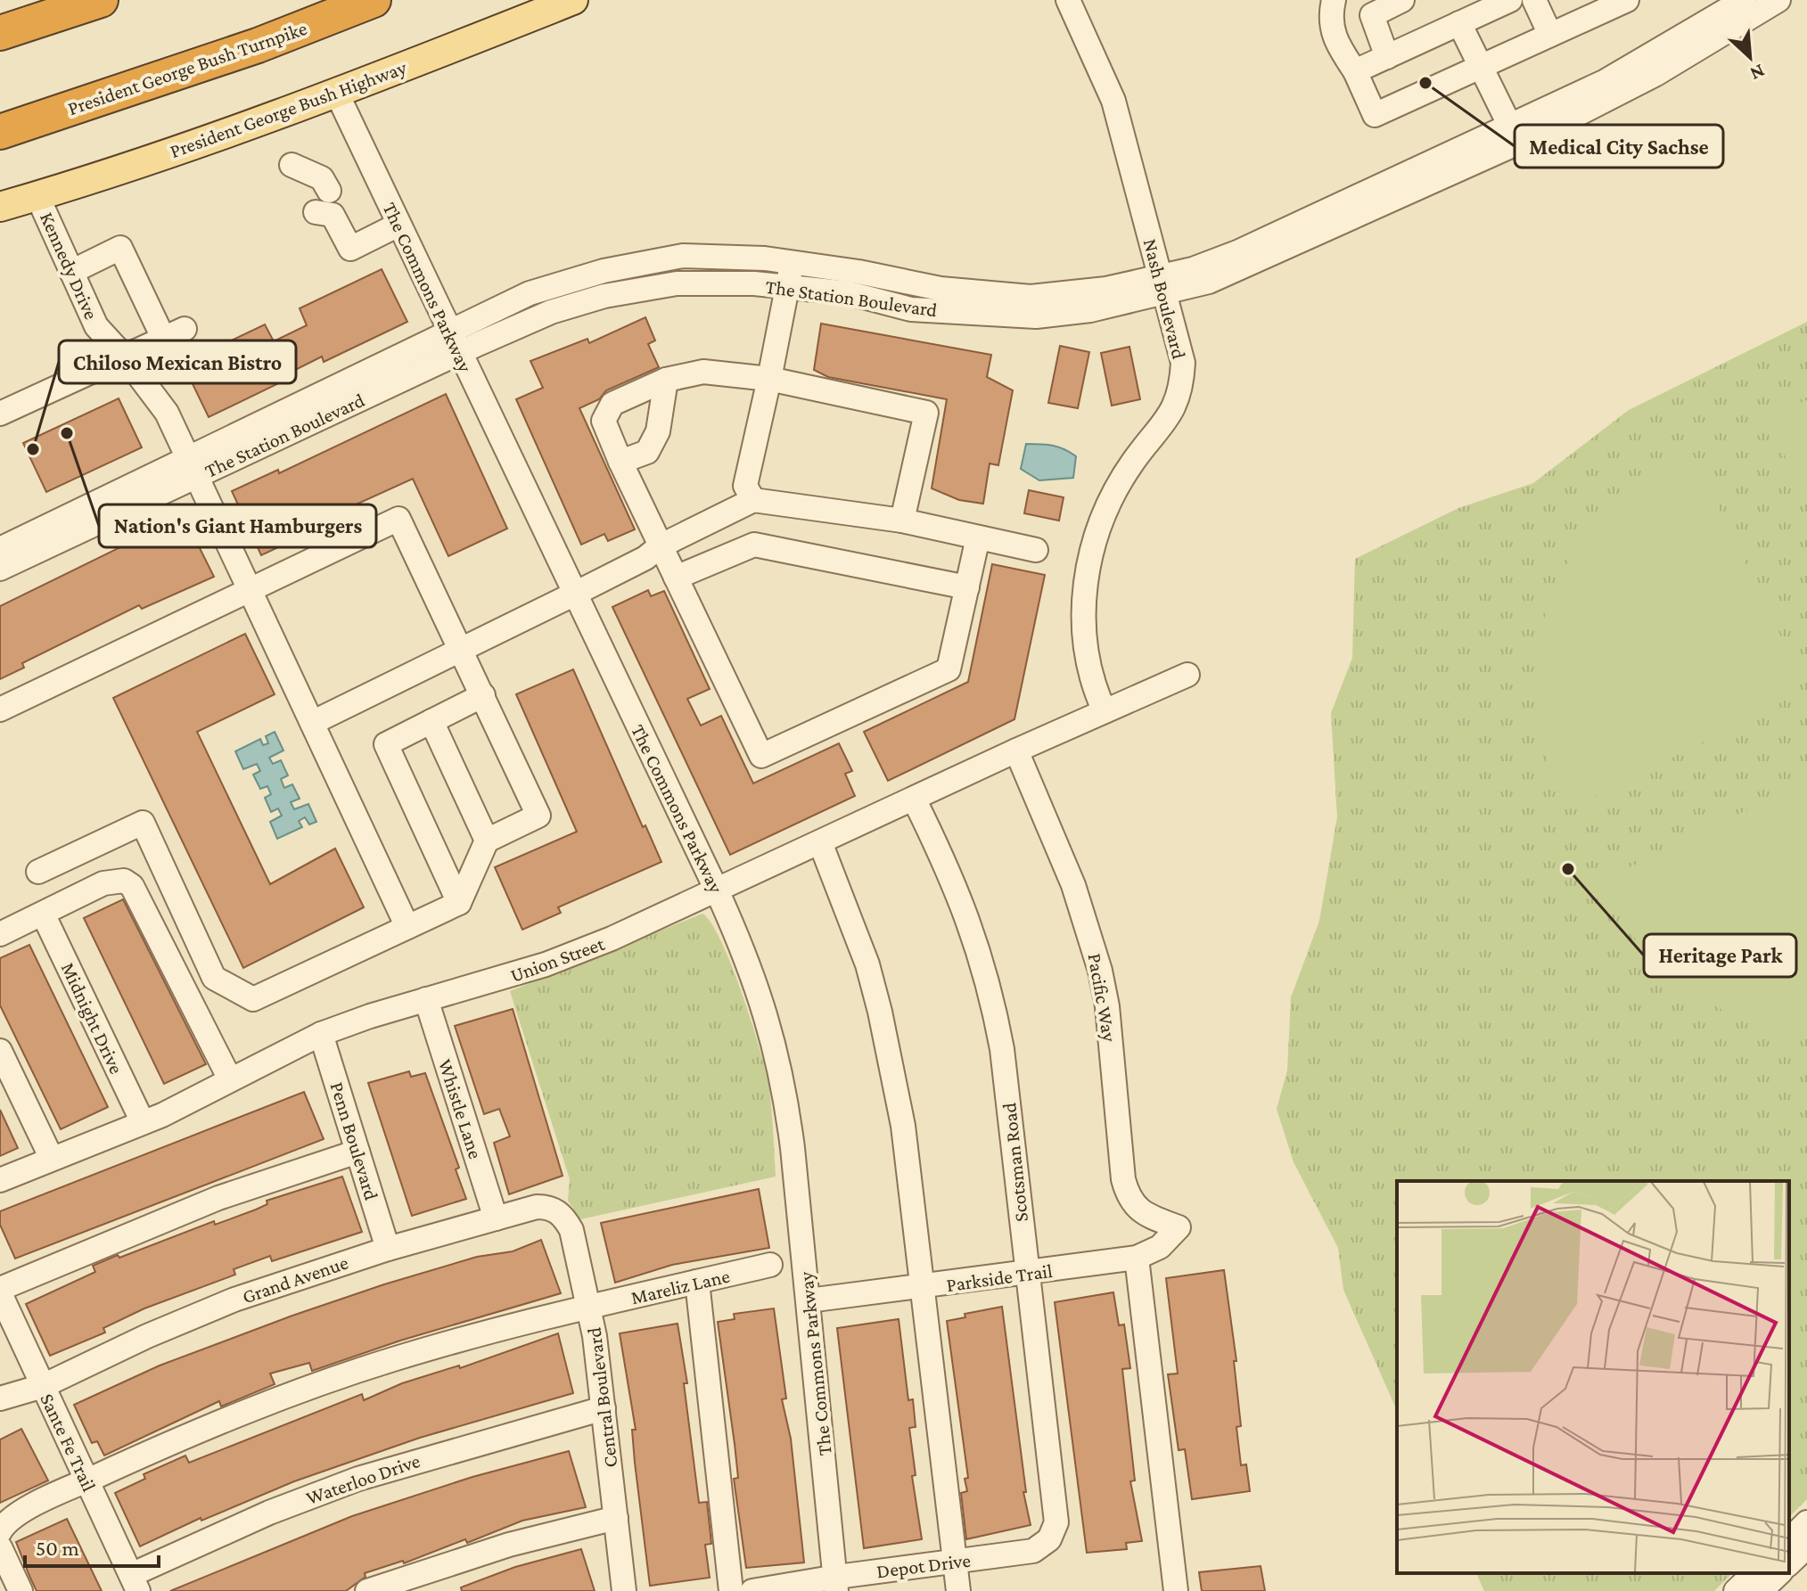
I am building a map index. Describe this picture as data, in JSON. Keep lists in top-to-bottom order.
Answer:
{
  "streets": {
    "highway": ["President George Bush Turnpike"],
    "main road": ["President George Bush Highway"],
    "street": [
      "Kennedy Drive",
      "The Commons Parkway",
      "The Station Boulevard",
      "Nash Boulevard",
      "Union Street",
      "Pacific Way",
      "Midnight Drive",
      "Whistle Lane",
      "Penn Boulevard",
      "Scotsman Road",
      "Parkside Trail",
      "Grand Avenue",
      "Mareliz Lane",
      "Central Boulevard",
      "Sante Fe Trail",
      "Waterloo Drive",
      "Depot Drive"
    ]
  },
  "crossings": [
    ["President George Bush Highway", "Kennedy Drive"],
    ["President George Bush Highway", "The Commons Parkway"],
    ["Kennedy Drive", "The Station Boulevard"],
    ["The Commons Parkway", "The Station Boulevard"],
    ["The Commons Parkway", "Union Street"],
    ["The Commons Parkway", "Parkside Trail"],
    ["The Commons Parkway", "Depot Drive"],
    ["The Station Boulevard", "Nash Boulevard"],
    ["Nash Boulevard", "Union Street"],
    ["Union Street", "Pacific Way"],
    ["Union Street", "Midnight Drive"],
    ["Union Street", "Whistle Lane"],
    ["Union Street", "Penn Boulevard"],
    ["Union Street", "Scotsman Road"],
    ["Pacific Way", "Parkside Trail"],
    ["Whistle Lane", "Grand Avenue"],
    ["Penn Boulevard", "Grand Avenue"],
    ["Scotsman Road", "Parkside Trail"],
    ["Scotsman Road", "Depot Drive"],
    ["Grand Avenue", "Central Boulevard"],
    ["Grand Avenue", "Sante Fe Trail"],
    ["Mareliz Lane", "Central Boulevard"],
    ["Mareliz Lane", "Sante Fe Trail"],
    ["Central Boulevard", "Waterloo Drive"],
    ["Sante Fe Trail", "Waterloo Drive"]
  ],
  "places": [
    "Medical City Sachse",
    "Nation's Giant Hamburgers",
    "Chiloso Mexican Bistro",
    "Heritage Park"
  ],
  "scale_bar": "50 m",
  "north": "bottom right"
}
